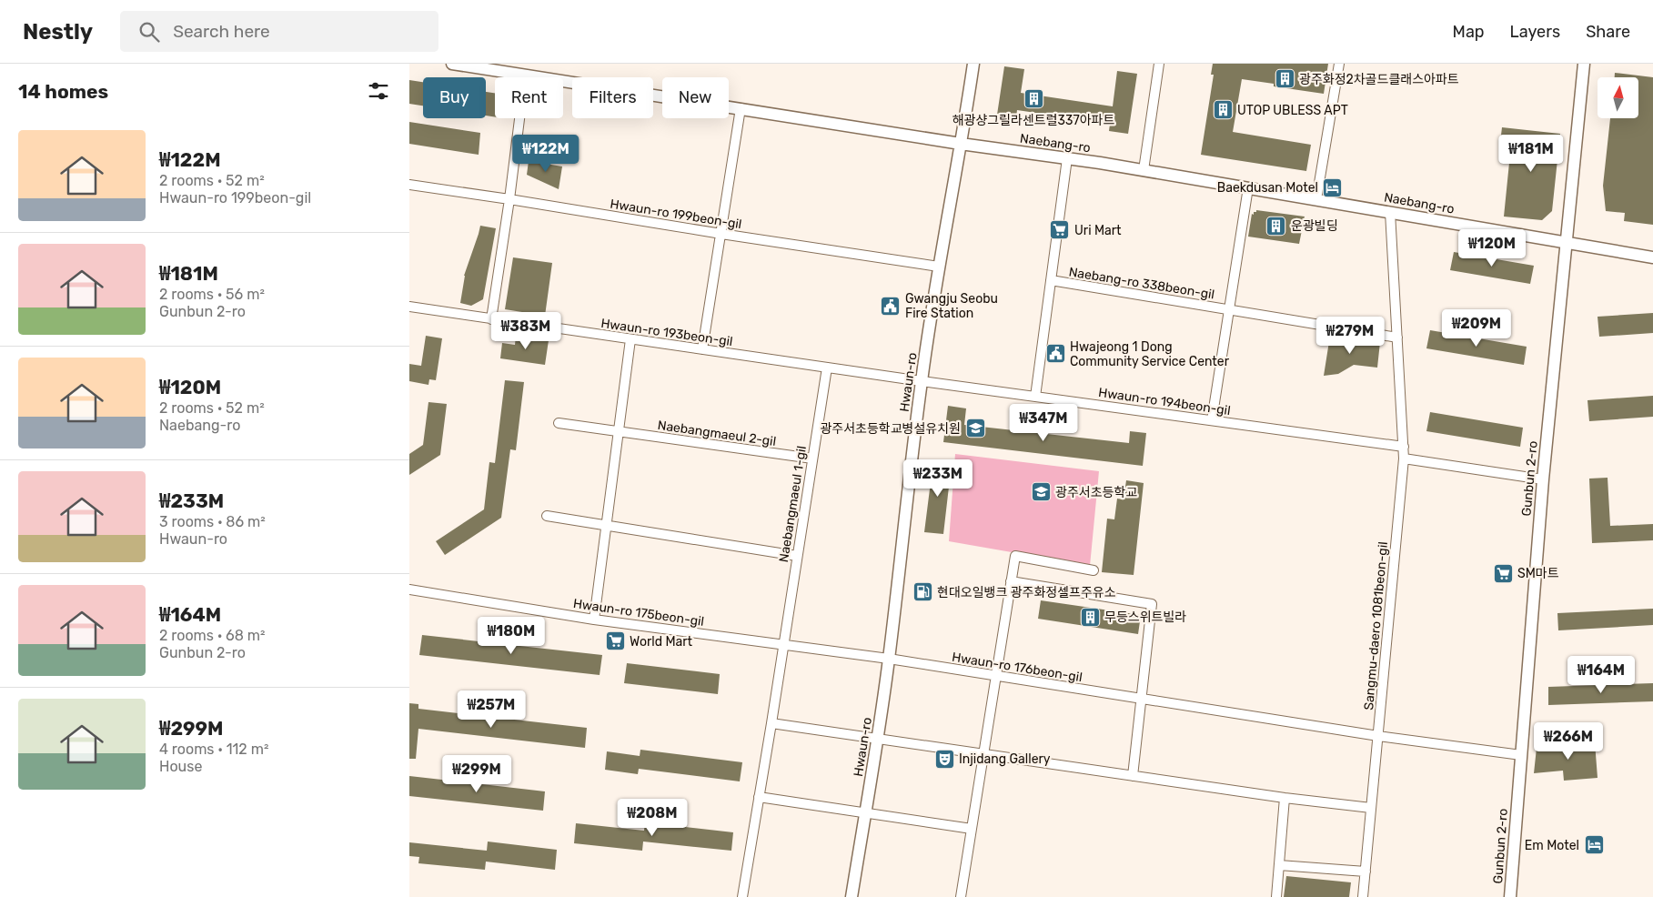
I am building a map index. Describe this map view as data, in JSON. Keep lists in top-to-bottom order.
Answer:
{
  "streets": {
    "street": [
      "Naebang-ro",
      "Hwaun-ro 199beon-gil",
      "Naebang-ro 338beon-gil",
      "Hwaun-ro 193beon-gil",
      "Hwaun-ro",
      "Hwaun-ro 194beon-gil",
      "Naebangmaeul 2-gil",
      "Gunbun 2-ro",
      "Naebangmaeul 1-gil",
      "Hwaun-ro 175beon-gil",
      "Sangmu-daero 1081beon-gil",
      "Hwaun-ro 176beon-gil"
    ]
  },
  "crossings": [
    ["Naebang-ro", "Naebang-ro 338beon-gil"],
    ["Naebang-ro", "Hwaun-ro"],
    ["Naebang-ro", "Gunbun 2-ro"],
    ["Naebang-ro", "Sangmu-daero 1081beon-gil"],
    ["Hwaun-ro 199beon-gil", "Hwaun-ro"],
    ["Naebang-ro 338beon-gil", "Hwaun-ro 194beon-gil"],
    ["Naebang-ro 338beon-gil", "Sangmu-daero 1081beon-gil"],
    ["Hwaun-ro 193beon-gil", "Hwaun-ro"],
    ["Hwaun-ro 193beon-gil", "Hwaun-ro 194beon-gil"],
    ["Hwaun-ro 193beon-gil", "Naebangmaeul 1-gil"],
    ["Hwaun-ro", "Hwaun-ro 194beon-gil"],
    ["Hwaun-ro", "Hwaun-ro 175beon-gil"],
    ["Hwaun-ro", "Hwaun-ro 176beon-gil"],
    ["Hwaun-ro 194beon-gil", "Sangmu-daero 1081beon-gil"],
    ["Naebangmaeul 2-gil", "Naebangmaeul 1-gil"],
    ["Gunbun 2-ro", "Hwaun-ro 176beon-gil"],
    ["Naebangmaeul 1-gil", "Hwaun-ro 175beon-gil"],
    ["Hwaun-ro 175beon-gil", "Hwaun-ro 176beon-gil"],
    ["Sangmu-daero 1081beon-gil", "Hwaun-ro 176beon-gil"]
  ],
  "places": {
    "building": [
      "광주화정2차골드클래스아파트",
      "해광샹그릴라센트럴337아파트",
      "UTOP UBLESS APT",
      "운광빌딩",
      "무등스위트빌라"
    ],
    "hotel": ["Baekdusan Motel", "Em Motel"],
    "supermarket": ["Uri Mart", "SM마트", "World Mart"],
    "public building": ["Gwangju Seobu Fire Station", "Hwajeong 1 Dong Community Service Center"],
    "school or university": ["광주서초등학교병설유치원", "광주서초등학교"],
    "fuel station": ["현대오일뱅크 광주화정셀프주유소"],
    "theatre": ["Injidang Gallery"]
  },
  "north": "top",
  "page": {
    "header": "Nestly",
    "search": "Search here",
    "nav": ["Map", "Layers", "Share"],
    "heading": "14 homes",
    "chip": [
      "Buy",
      "Rent",
      "Filters",
      "New"
    ],
    "list": [
      {
        "name": "₩122M",
        "note": "2 rooms · 52 m² · Hwaun-ro 199beon-gil"
      },
      {
        "name": "₩181M",
        "note": "2 rooms · 56 m² · Gunbun 2-ro"
      },
      {
        "name": "₩120M",
        "note": "2 rooms · 52 m² · Naebang-ro"
      },
      {
        "name": "₩233M",
        "note": "3 rooms · 86 m² · Hwaun-ro"
      },
      {
        "name": "₩164M",
        "note": "2 rooms · 68 m² · Gunbun 2-ro"
      },
      {
        "name": "₩299M",
        "note": "4 rooms · 112 m² · House"
      }
    ],
    "price": [
      "₩122M",
      "₩181M",
      "₩120M",
      "₩209M",
      "₩383M",
      "₩279M",
      "₩347M",
      "₩233M",
      "₩180M",
      "₩164M",
      "₩257M",
      "₩266M",
      "₩299M",
      "₩208M"
    ]
  }
}
